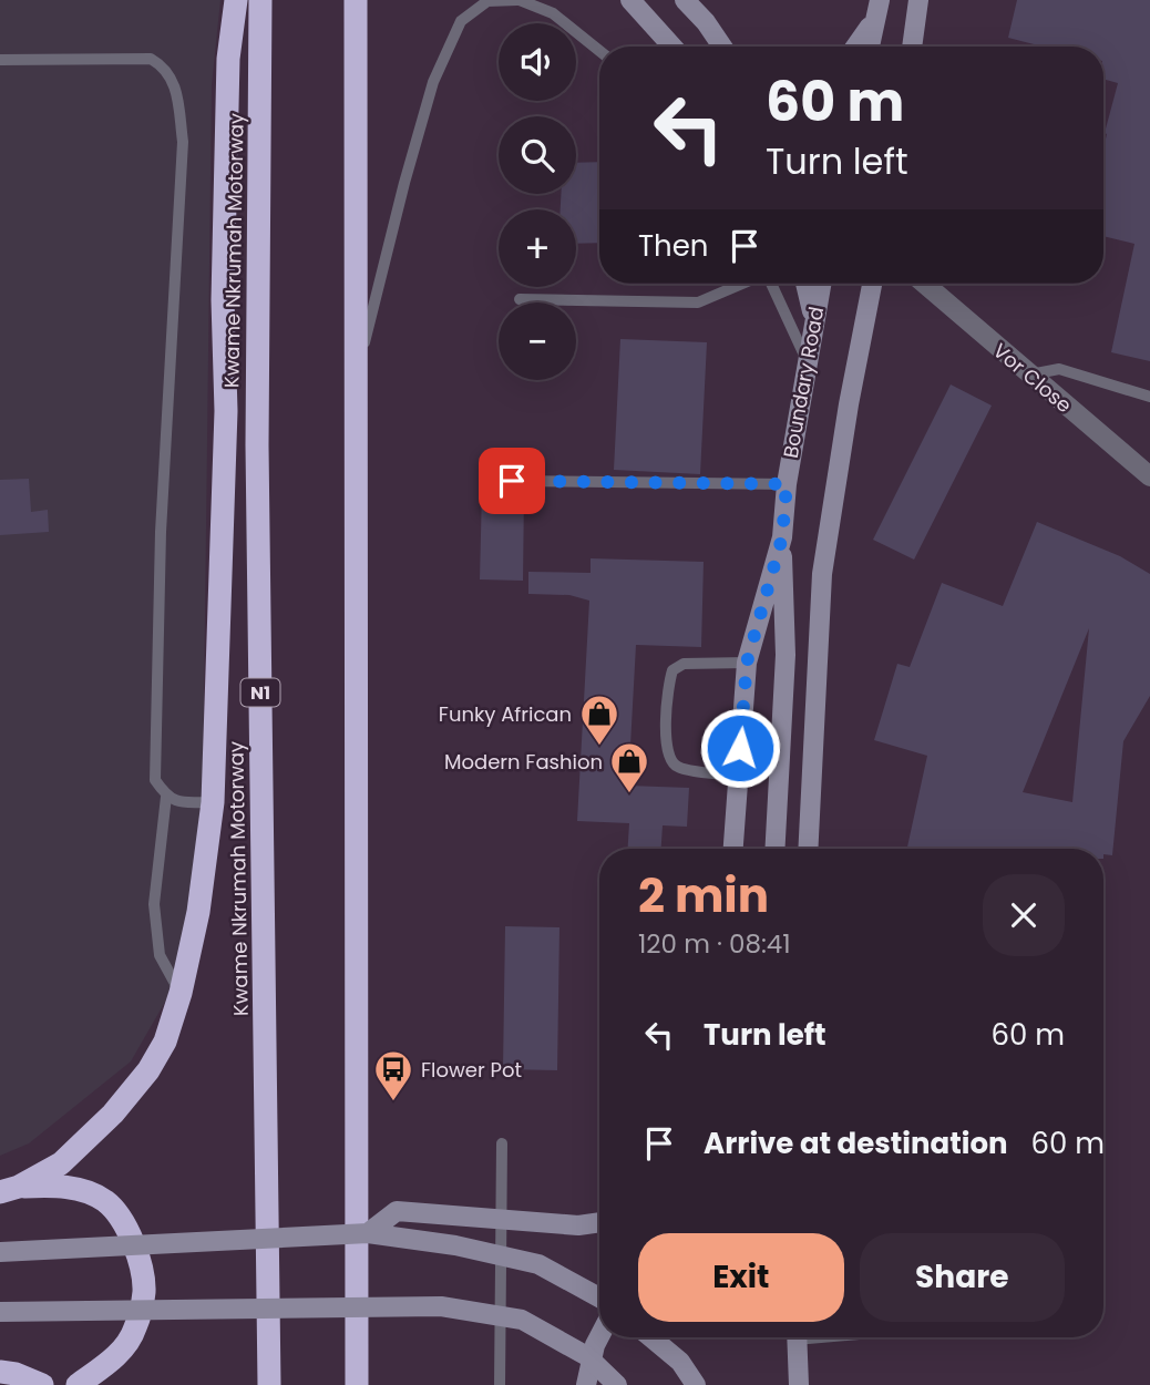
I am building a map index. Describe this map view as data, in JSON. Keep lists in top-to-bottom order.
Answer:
{
  "streets": {
    "highway": ["Kwame Nkrumah Motorway", "N1"],
    "main road": ["Boundary Road"],
    "street": ["Vor Close"]
  },
  "places": {
    "shop": ["Funky African", "Modern Fashion"],
    "bus stop": ["Flower Pot"]
  },
  "page": {
    "map_buttons": ["+", "−"],
    "turn": ["60 m", "Turn left"],
    "then": "Then",
    "heading": ["2 min", "120 m · 08:41"],
    "list": [
      {
        "name": "Turn left",
        "value": "60 m"
      },
      {
        "name": "Arrive at destination",
        "value": "60 m"
      }
    ],
    "buttons": ["Exit", "Share"]
  }
}
